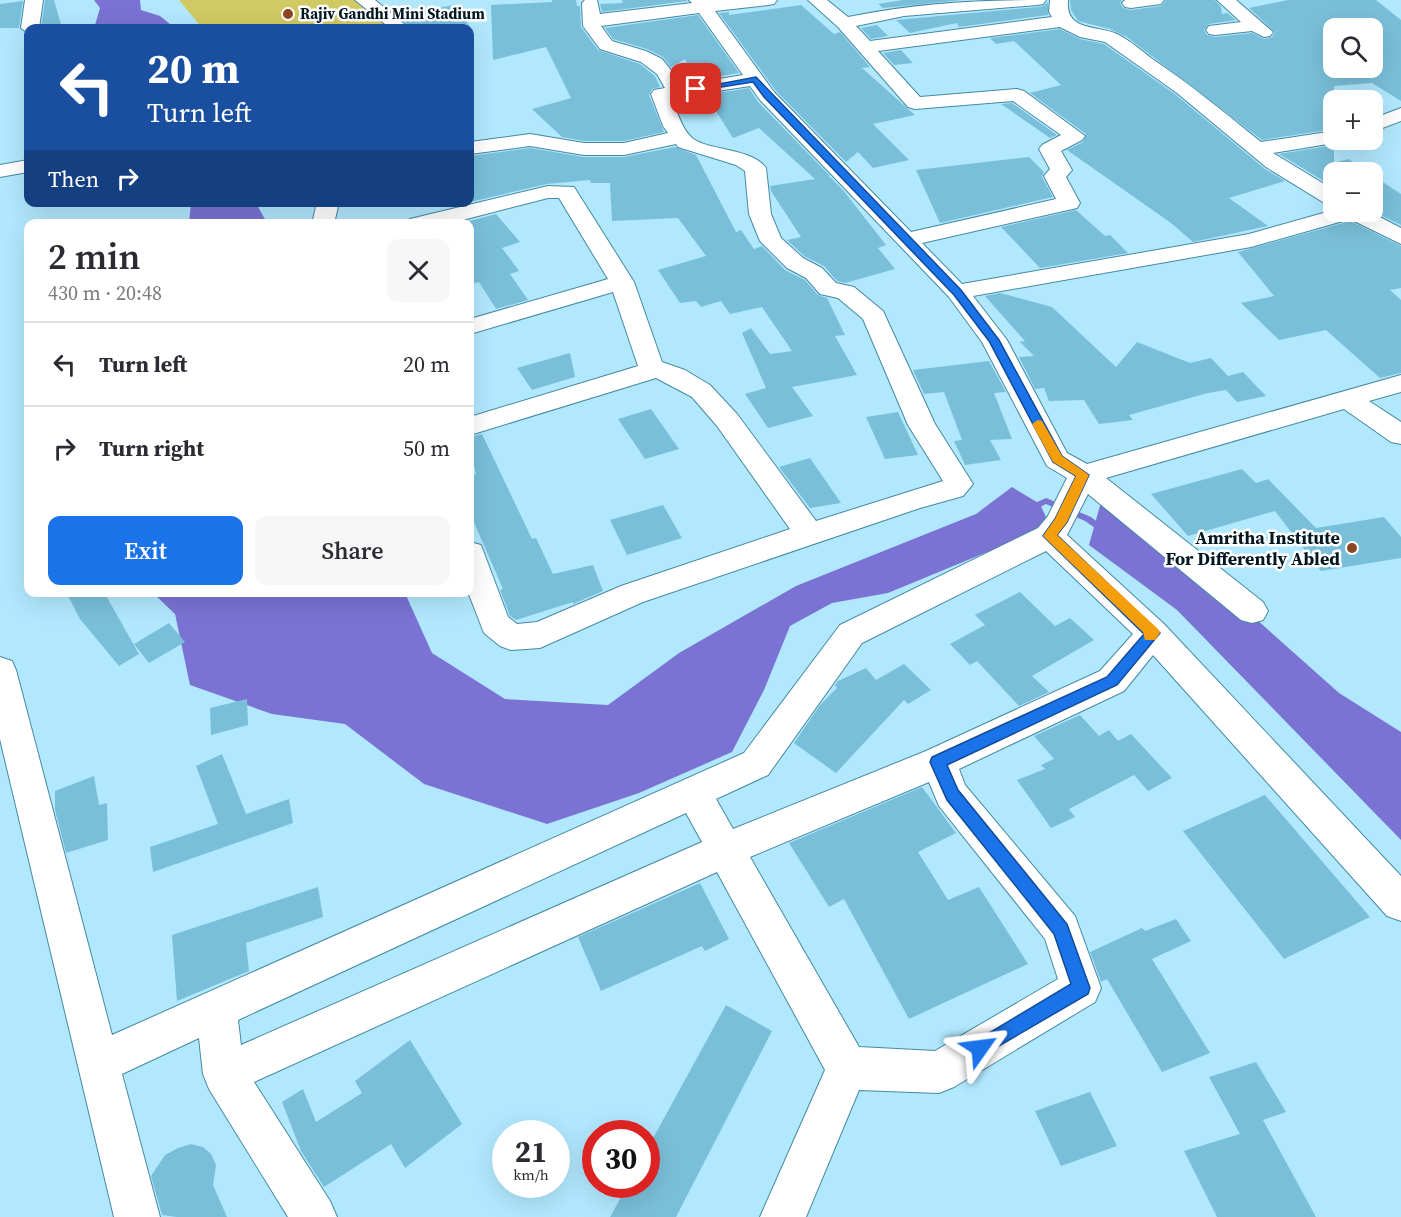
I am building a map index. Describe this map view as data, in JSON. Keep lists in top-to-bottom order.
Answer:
{
  "places": ["Rajiv Gandhi Mini Stadium", "Amritha Institute For Differently Abled"],
  "page": {
    "map_buttons": ["+", "−"],
    "turn": ["20 m", "Turn left"],
    "then": "Then",
    "heading": ["2 min", "430 m · 20:48"],
    "list": [
      {
        "name": "Turn left",
        "value": "20 m"
      },
      {
        "name": "Turn right",
        "value": "50 m"
      }
    ],
    "buttons": ["Exit", "Share"],
    "speed": "21 km/h",
    "limit": "30"
  }
}
